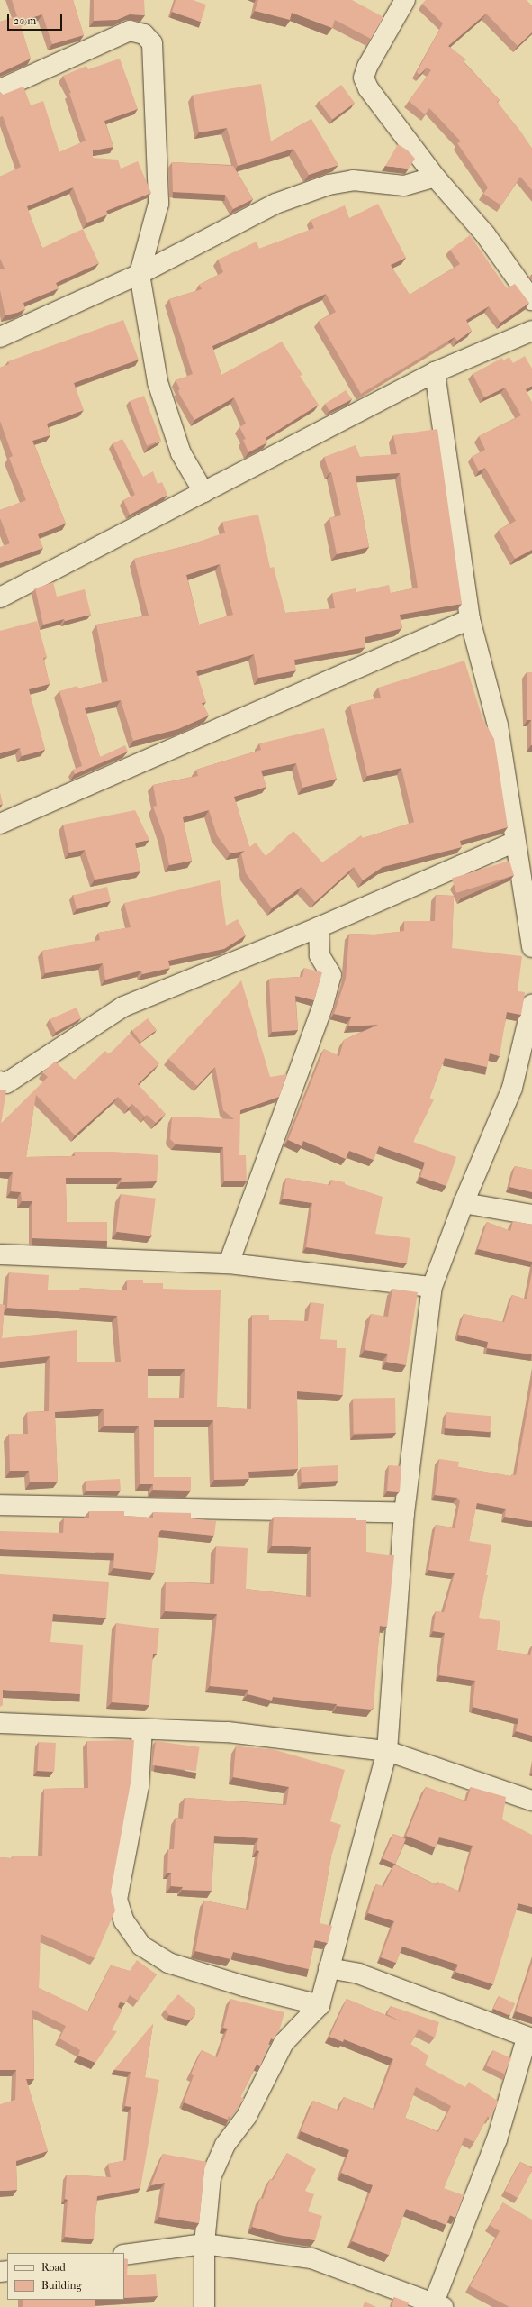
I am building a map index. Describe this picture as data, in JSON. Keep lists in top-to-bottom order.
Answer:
{
  "legend": ["Road", "Building"],
  "scale_bar": "20 m"
}
